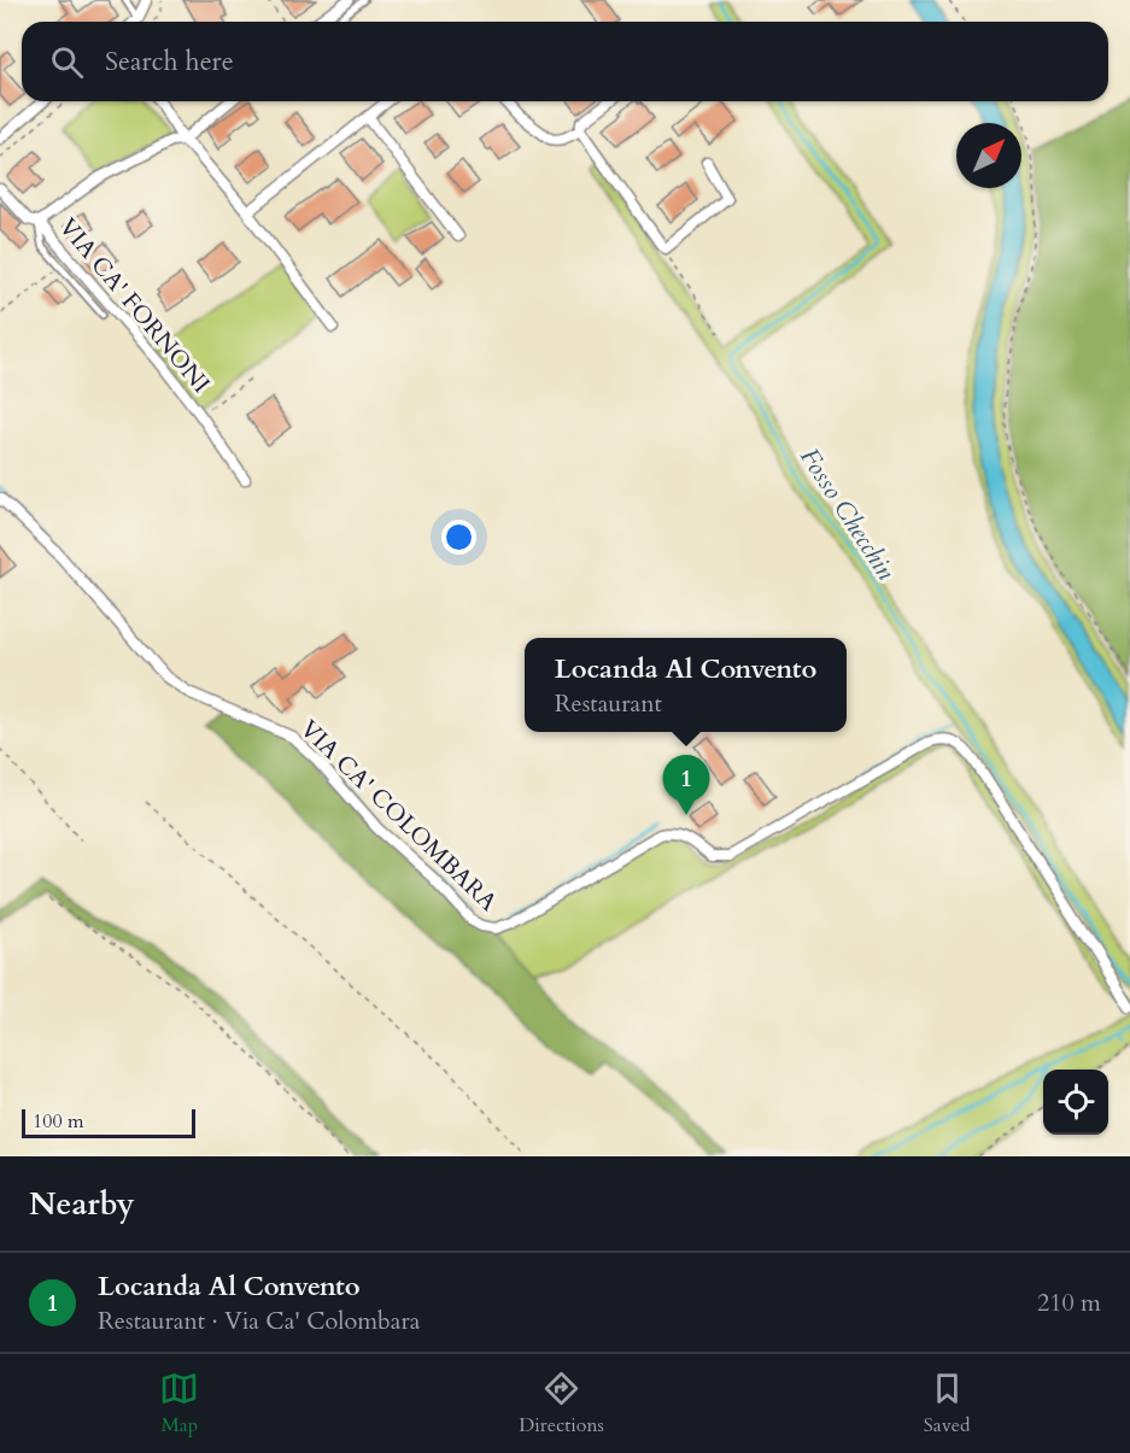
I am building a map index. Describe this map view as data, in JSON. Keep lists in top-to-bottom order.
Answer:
{
  "streets": {
    "street": ["VIA CA' FORNONI", "VIA CA' COLOMBARA"]
  },
  "water": ["Fosso Checchin"],
  "scale_bar": "100 m",
  "north": "top right",
  "page": {
    "search": "Search here",
    "popup": ["Locanda Al Convento", "Restaurant"],
    "pins": "1",
    "scale": "100 m",
    "heading": "Nearby",
    "list": [
      {
        "mark": "1",
        "name": "Locanda Al Convento",
        "note": "Restaurant · Via Ca' Colombara",
        "value": "210 m"
      }
    ],
    "nav": ["Map", "Directions", "Saved"]
  }
}
